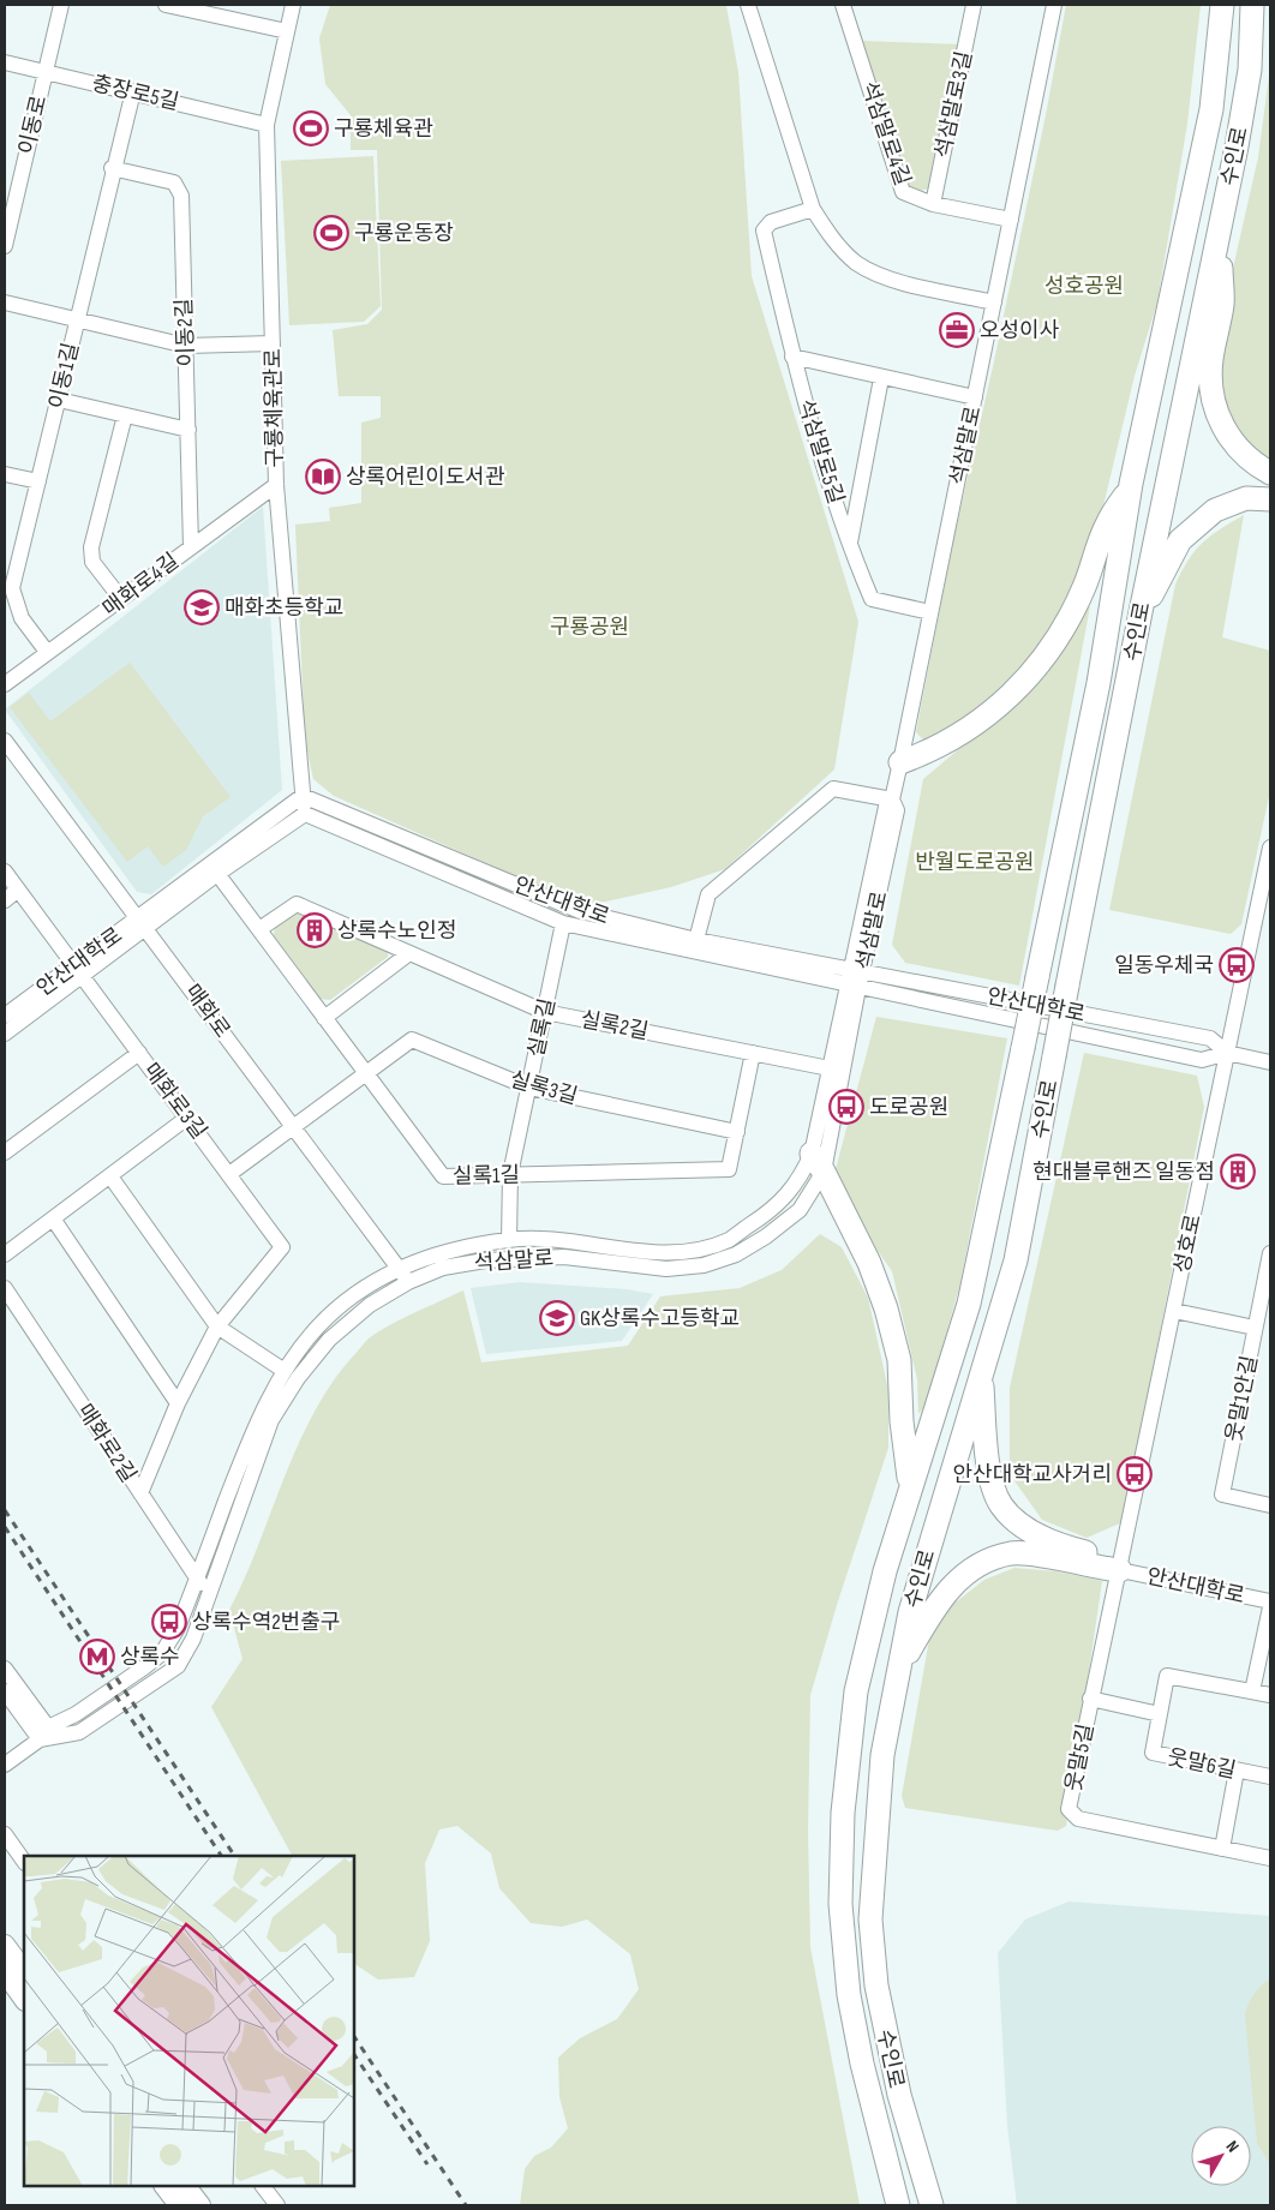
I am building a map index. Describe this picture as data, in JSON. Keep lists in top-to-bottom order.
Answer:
{
  "streets": {
    "highway": ["수인로"],
    "street": [
      "충장로5길",
      "석삼말로3길",
      "이동로",
      "석삼말로4길",
      "이동2길",
      "이동1길",
      "구룡체육관로",
      "석삼말로",
      "석삼말로5길",
      "매화로4길",
      "안산대학로",
      "매화로",
      "실록2길",
      "실록길",
      "실록3길",
      "매화로3길",
      "실록1길",
      "성호로",
      "웃말1안길",
      "매화로2길",
      "웃말5길",
      "웃말6길"
    ]
  },
  "crossings": [
    ["충장로5길", "이동로"],
    ["충장로5길", "이동1길"],
    ["충장로5길", "구룡체육관로"],
    ["석삼말로3길", "석삼말로4길"],
    ["석삼말로4길", "석삼말로"],
    ["이동2길", "이동1길"],
    ["이동2길", "매화로4길"],
    ["이동1길", "매화로4길"],
    ["구룡체육관로", "매화로4길"],
    ["구룡체육관로", "안산대학로"],
    ["석삼말로", "석삼말로5길"],
    ["석삼말로", "안산대학로"],
    ["석삼말로", "매화로"],
    ["석삼말로", "실록2길"],
    ["석삼말로", "실록길"],
    ["석삼말로", "매화로2길"],
    ["안산대학로", "매화로"],
    ["안산대학로", "실록길"],
    ["안산대학로", "매화로3길"],
    ["안산대학로", "실록1길"],
    ["안산대학로", "성호로"],
    ["안산대학로", "웃말5길"],
    ["실록2길", "실록길"],
    ["실록2길", "실록1길"],
    ["실록길", "실록3길"],
    ["실록길", "실록1길"],
    ["실록3길", "실록1길"],
    ["매화로3길", "매화로2길"],
    ["성호로", "웃말5길"]
  ],
  "parks": ["성호공원", "구룡공원", "반월도로공원"],
  "places": {
    "sports": ["구룡체육관", "구룡운동장"],
    "office": ["오성이사"],
    "library": ["상록어린이도서관"],
    "school or university": ["매화초등학교", "GK상록수고등학교"],
    "building": ["상록수노인정", "현대블루핸즈 일동점"],
    "bus stop": [
      "일동우체국",
      "도로공원",
      "안산대학교사거리",
      "상록수역2번출구"
    ],
    "metro station": ["상록수"]
  },
  "north": "top right"
}
